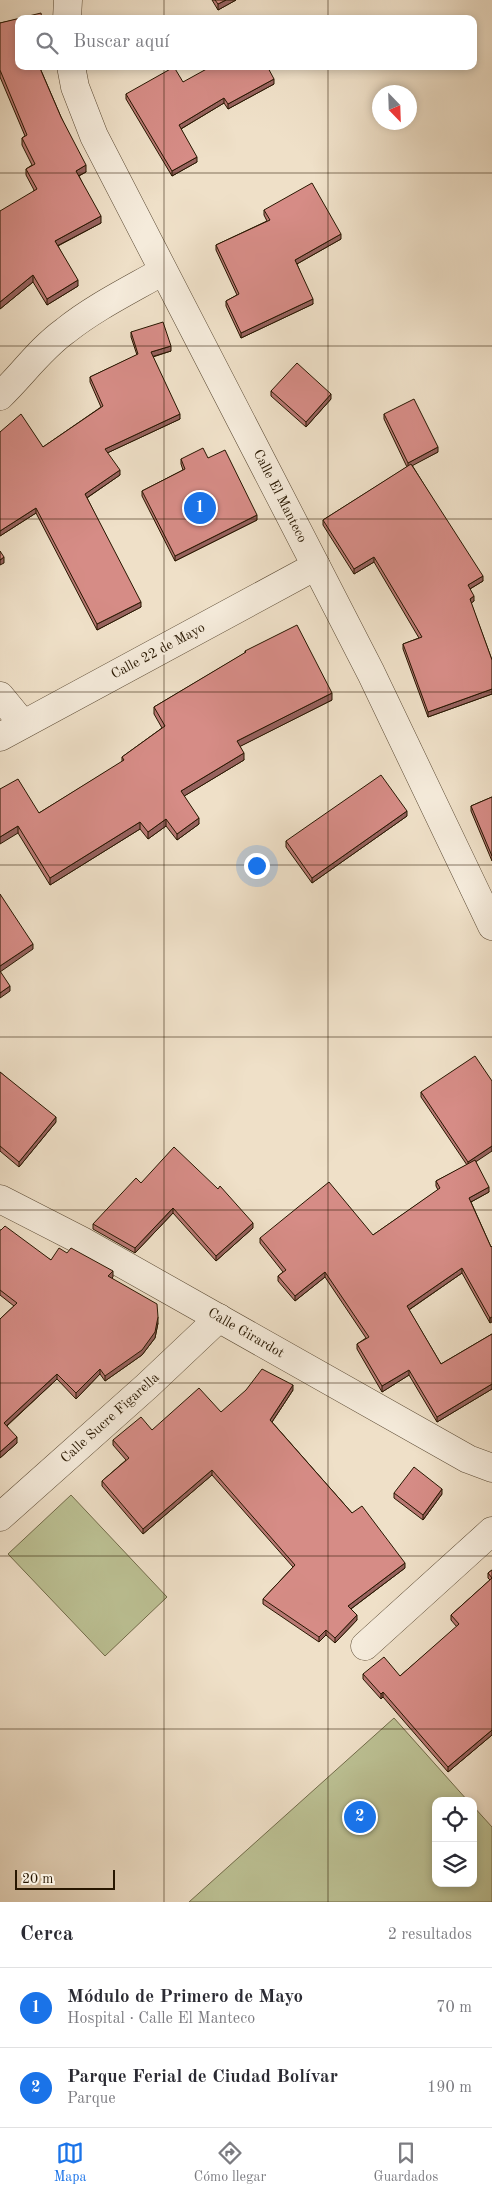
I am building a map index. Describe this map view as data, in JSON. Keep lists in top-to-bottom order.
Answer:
{
  "streets": {
    "street": [
      "Calle El Manteco",
      "Calle 22 de Mayo",
      "Calle Girardot",
      "Calle Sucre Figarella"
    ]
  },
  "crossings": [
    ["Calle El Manteco", "Calle 22 de Mayo"],
    ["Calle Girardot", "Calle Sucre Figarella"]
  ],
  "scale_bar": "20 m",
  "north": "bottom right",
  "page": {
    "search": "Buscar aquí",
    "pins": ["1", "2"],
    "scale": "20 m",
    "heading": ["Cerca", "2 resultados"],
    "list": [
      {
        "mark": "1",
        "name": "Módulo de Primero de Mayo",
        "note": "Hospital · Calle El Manteco",
        "value": "70 m"
      },
      {
        "mark": "2",
        "name": "Parque Ferial de Ciudad Bolívar",
        "note": "Parque",
        "value": "190 m"
      }
    ],
    "nav": ["Mapa", "Cómo llegar", "Guardados"]
  }
}
